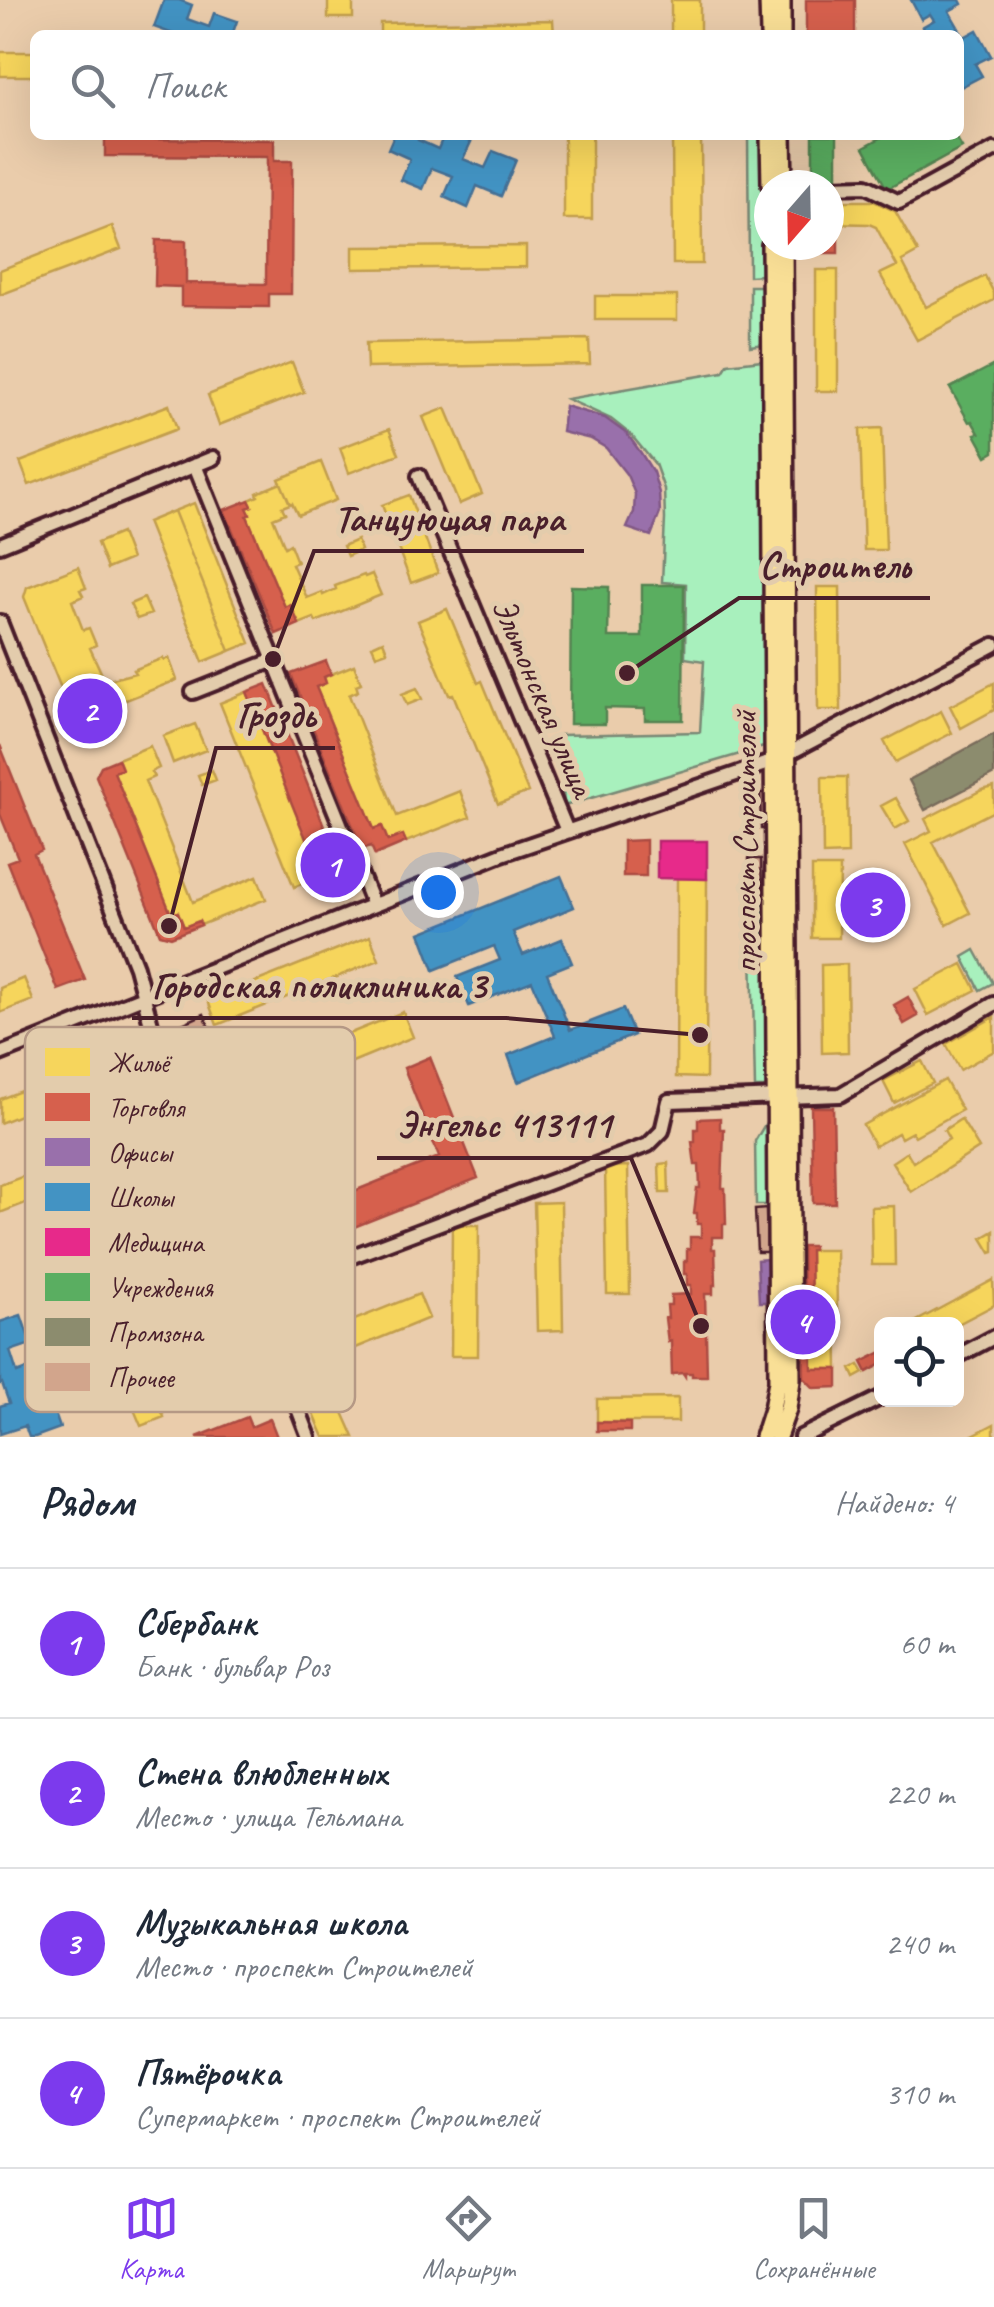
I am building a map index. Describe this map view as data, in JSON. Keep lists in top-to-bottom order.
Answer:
{
  "streets": {
    "main road": ["проспект Строителей"],
    "street": ["Эльтонская улица"]
  },
  "places": [
    "Танцующая пара",
    "Строитель",
    "Гроздь",
    "Городская поликлиника 3",
    "Энгельс 413111"
  ],
  "legend": [
    "Жильё",
    "Торговля",
    "Офисы",
    "Школы",
    "Медицина",
    "Учреждения",
    "Промзона",
    "Прочее"
  ],
  "north": "bottom",
  "page": {
    "search": "Поиск",
    "pins": [
      "2",
      "1",
      "3",
      "4"
    ],
    "heading": ["Рядом", "Найдено: 4"],
    "list": [
      {
        "mark": "1",
        "name": "Сбербанк",
        "note": "Банк · бульвар Роз",
        "value": "60 m"
      },
      {
        "mark": "2",
        "name": "Стена влюбленных",
        "note": "Место · улица Тельмана",
        "value": "220 m"
      },
      {
        "mark": "3",
        "name": "Музыкальная школа",
        "note": "Место · проспект Строителей",
        "value": "240 m"
      },
      {
        "mark": "4",
        "name": "Пятёрочка",
        "note": "Супермаркет · проспект Строителей",
        "value": "310 m"
      }
    ],
    "nav": ["Карта", "Маршрут", "Сохранённые"]
  }
}
